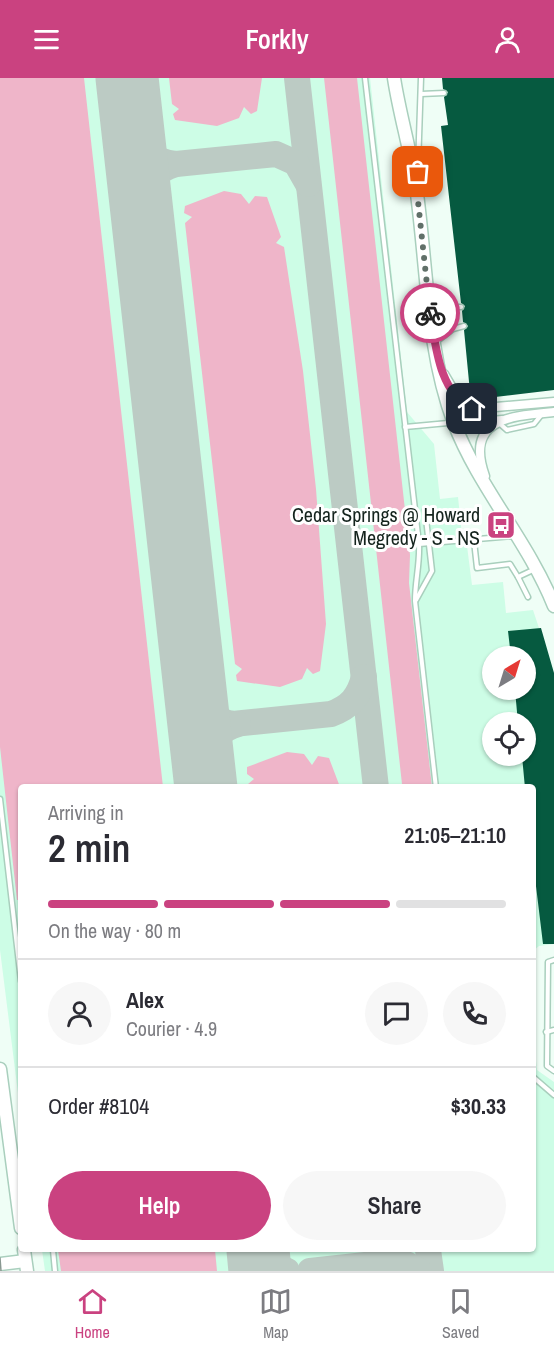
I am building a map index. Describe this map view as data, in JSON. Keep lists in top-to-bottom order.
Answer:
{
  "places": {
    "bus stop": ["Cedar Springs @ Howard Megredy - S - NS"]
  },
  "north": "top right",
  "page": {
    "header": "Forkly",
    "heading": ["2 min", "Arriving in", "21:05–21:10"],
    "panel": [
      "Alex",
      "Courier · 4.9",
      "Order #8104",
      "$30.33"
    ],
    "bar": "On the way · 80 m",
    "buttons": ["Help", "Share"],
    "tabs": ["Home", "Map", "Saved"]
  }
}
